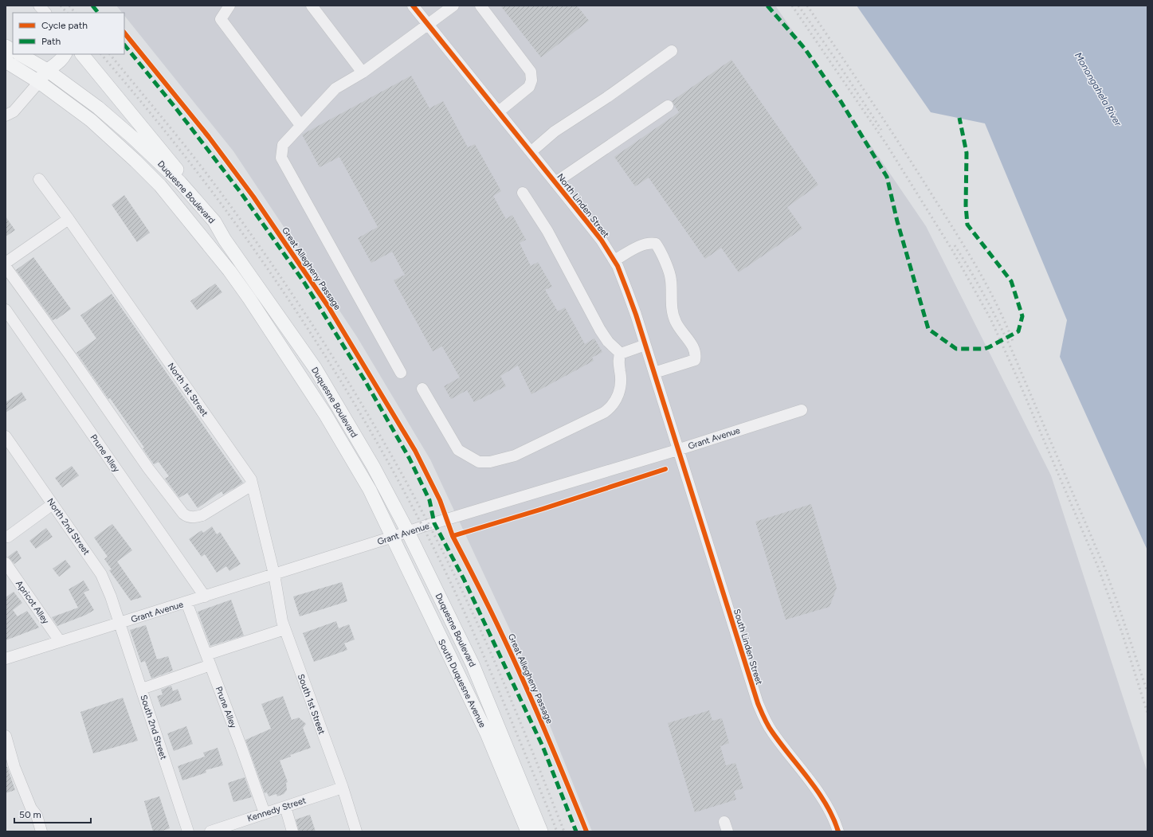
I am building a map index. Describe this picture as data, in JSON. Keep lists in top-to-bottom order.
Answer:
{
  "streets": {
    "main road": ["Duquesne Boulevard", "South Duquesne Avenue"],
    "street": [
      "North Linden Street",
      "North 1st Street",
      "Grant Avenue",
      "Prune Alley",
      "North 2nd Street",
      "Apricot Alley",
      "South Linden Street",
      "South 1st Street",
      "South 2nd Street",
      "Kennedy Street"
    ],
    "cycle path": ["Great Allegheny Passage"]
  },
  "crossings": [
    ["Duquesne Boulevard", "Grant Avenue"],
    ["Duquesne Boulevard", "South Duquesne Avenue"],
    ["North Linden Street", "Grant Avenue"],
    ["North Linden Street", "South Linden Street"],
    ["North 1st Street", "Grant Avenue"],
    ["North 1st Street", "South 1st Street"],
    ["Grant Avenue", "Prune Alley"],
    ["Grant Avenue", "North 2nd Street"],
    ["Grant Avenue", "Apricot Alley"],
    ["Grant Avenue", "South Linden Street"],
    ["Grant Avenue", "South Duquesne Avenue"],
    ["Grant Avenue", "South 1st Street"],
    ["Grant Avenue", "South 2nd Street"],
    ["Prune Alley", "Kennedy Street"],
    ["North 2nd Street", "South 2nd Street"],
    ["South 1st Street", "Kennedy Street"]
  ],
  "water": ["Monongahela River"],
  "legend": ["Cycle path", "Path"],
  "scale_bar": "50 m"
}
